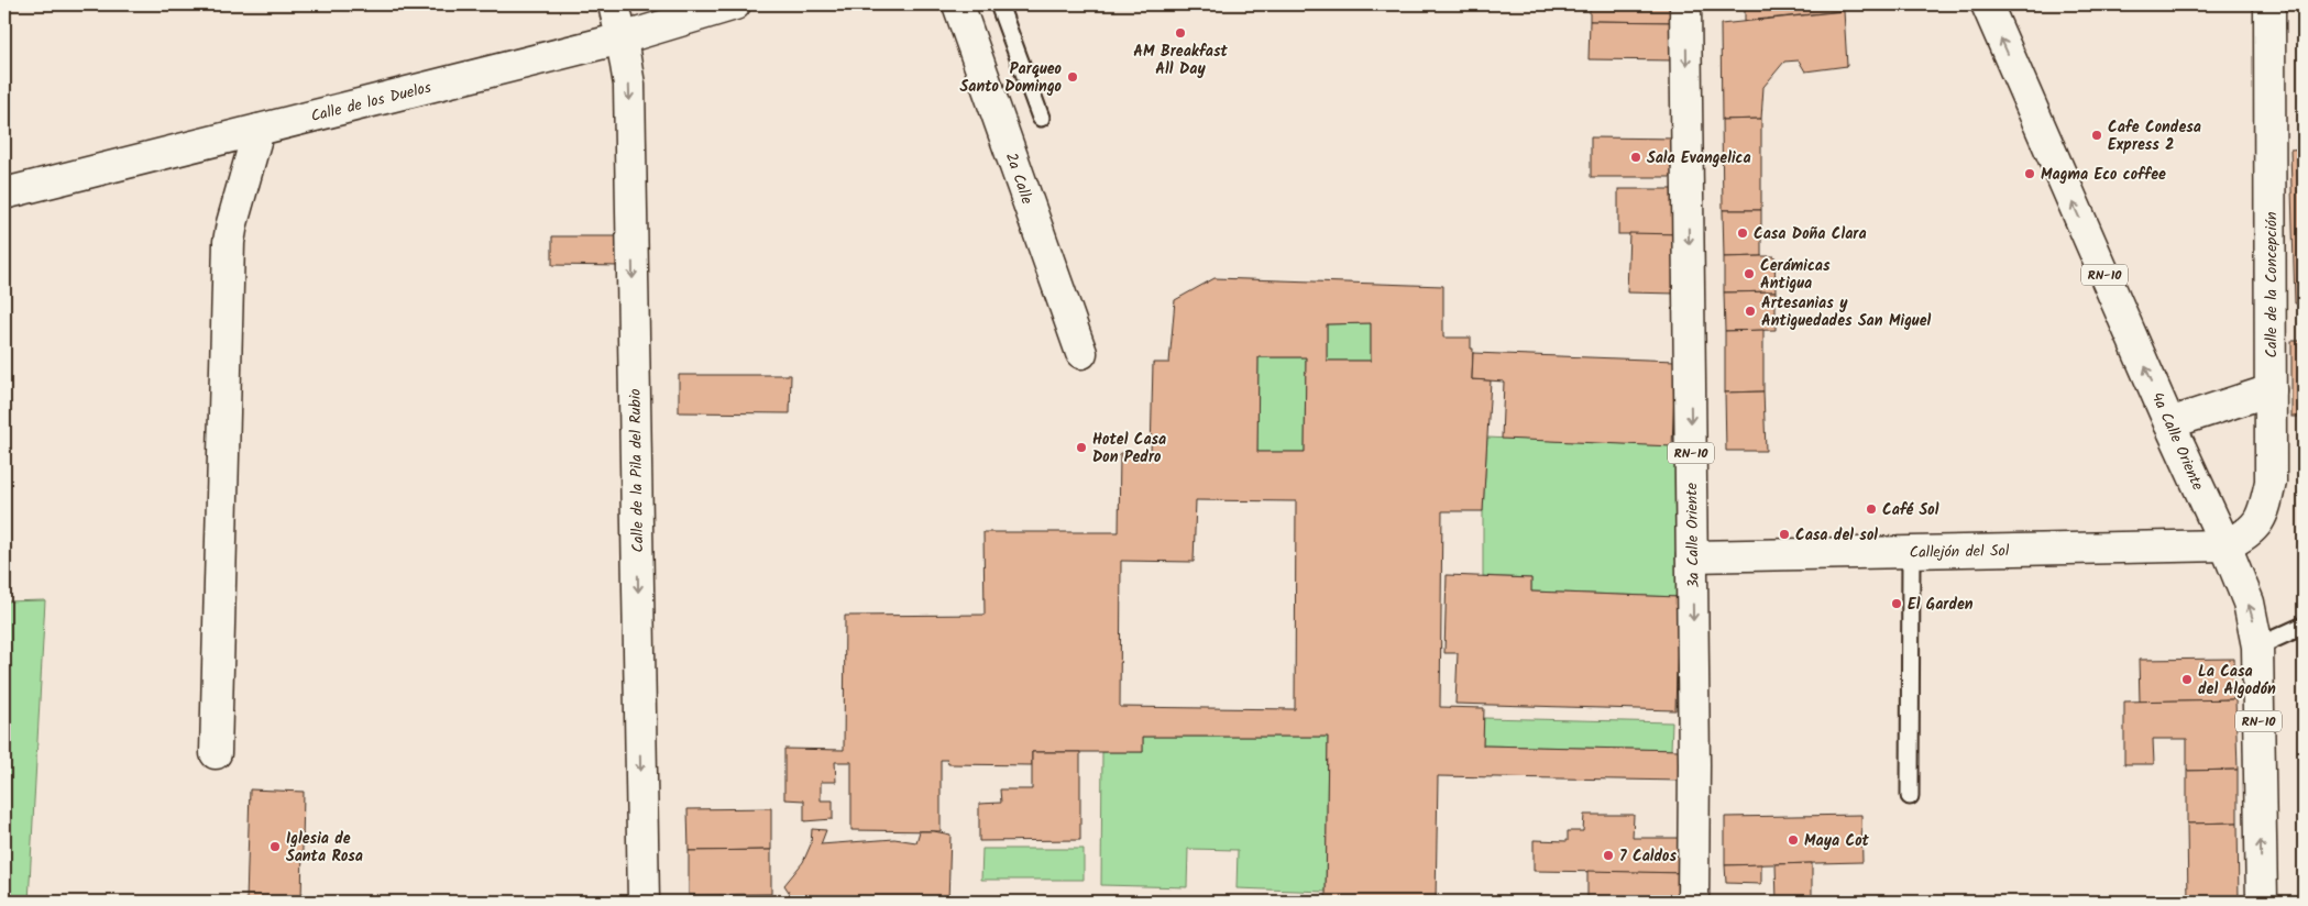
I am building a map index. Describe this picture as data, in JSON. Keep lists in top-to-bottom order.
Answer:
{
  "streets": {
    "main road": [
      "Calle de los Duelos",
      "2a Calle",
      "RN-10",
      "Calle de la Concepción",
      "4a Calle Oriente",
      "Calle de la Pila del Rubio",
      "3a Calle Oriente",
      "Callejón del Sol"
    ]
  },
  "crossings": [
    ["Calle de los Duelos", "Calle de la Pila del Rubio"],
    ["Calle de la Concepción", "4a Calle Oriente"],
    ["Calle de la Concepción", "Callejón del Sol"],
    ["4a Calle Oriente", "Callejón del Sol"],
    ["3a Calle Oriente", "Callejón del Sol"]
  ],
  "one_way": ["4a Calle Oriente", "Calle de la Pila del Rubio", "3a Calle Oriente"],
  "places": [
    "AM Breakfast All Day",
    "Parqueo Santo Domingo",
    "Cafe Condesa Express 2",
    "Sala Evangelica",
    "Magma Eco coffee",
    "Casa Doña Clara",
    "Cerámicas Antigua",
    "Artesanias y Antiguedades San Miguel",
    "Hotel Casa Don Pedro",
    "Café Sol",
    "Casa del sol",
    "El Garden",
    "La Casa del Algodón",
    "Maya Cot",
    "Iglesia de Santa Rosa",
    "7 Caldos"
  ]
}
